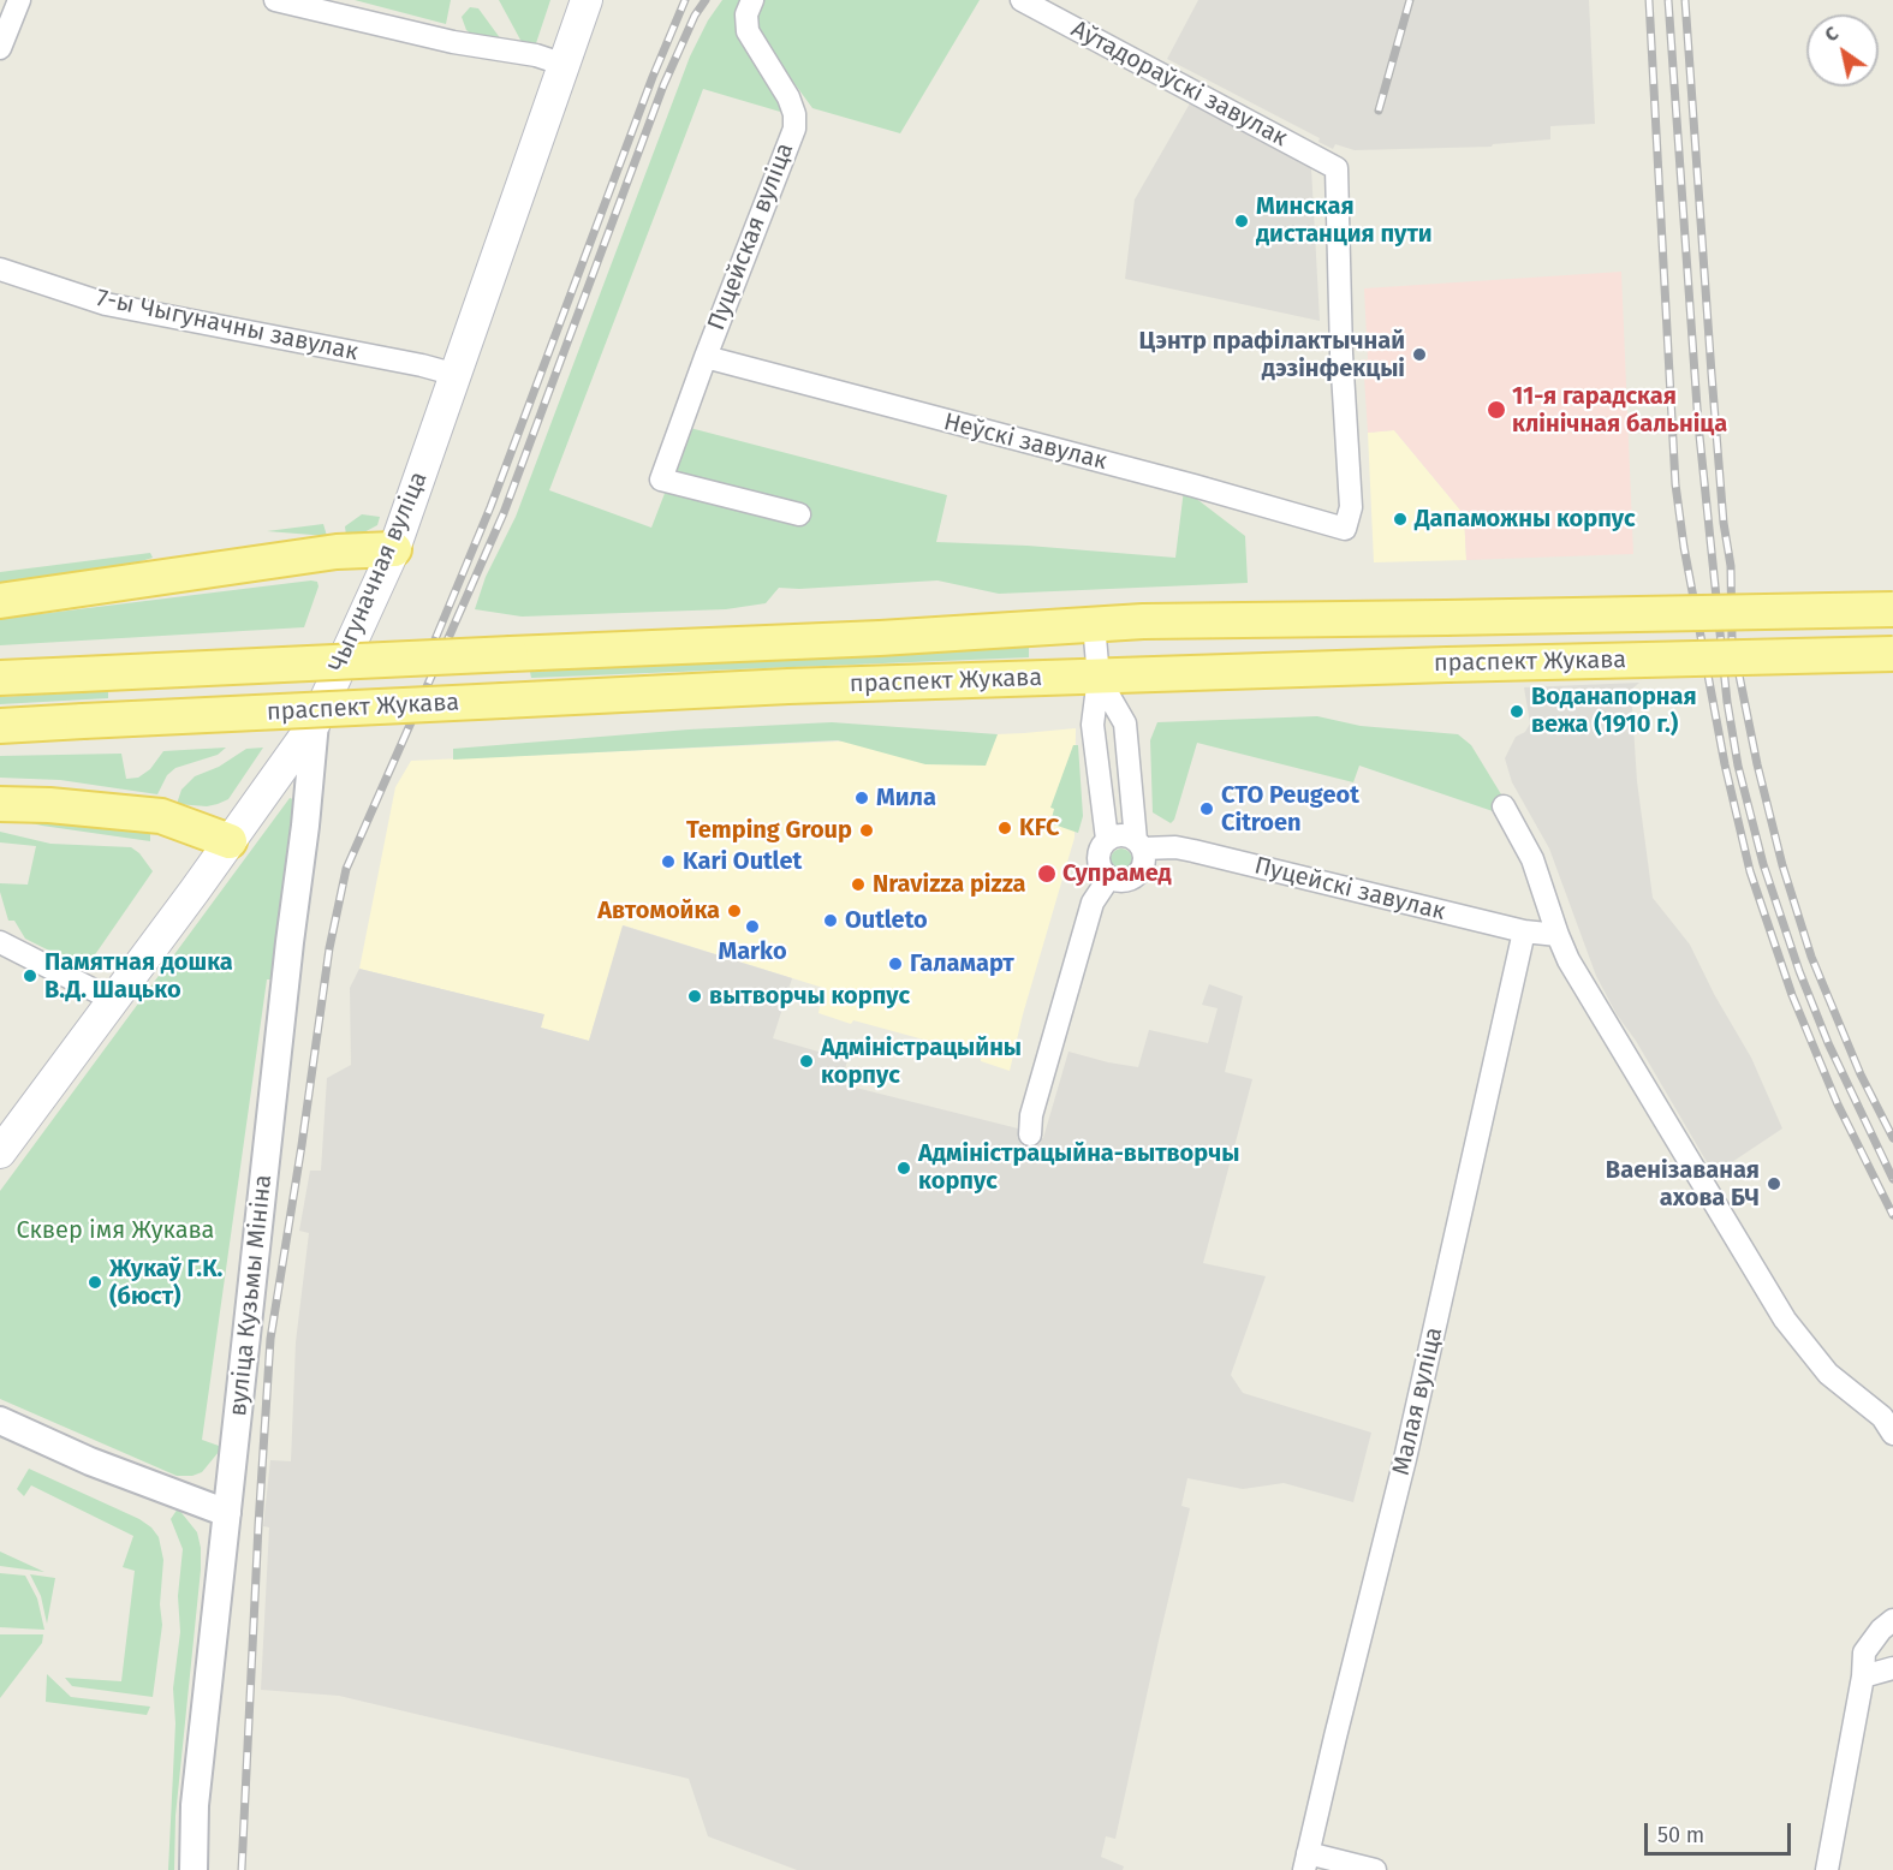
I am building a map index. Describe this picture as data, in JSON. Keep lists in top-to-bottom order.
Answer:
{
  "streets": {
    "main road": ["Чыгуначная вуліца", "праспект Жукава"],
    "street": [
      "Аўтадораўскі завулак",
      "Пуцейская вуліца",
      "7-ы Чыгуначны завулак",
      "Неўскі завулак",
      "Пуцейскі завулак",
      "вуліца Кузьмы Мініна",
      "Малая вуліца"
    ]
  },
  "crossings": [
    ["Аўтадораўскі завулак", "Неўскі завулак"],
    ["Пуцейская вуліца", "Неўскі завулак"],
    ["7-ы Чыгуначны завулак", "Чыгуначная вуліца"],
    ["Чыгуначная вуліца", "вуліца Кузьмы Мініна"],
    ["Пуцейскі завулак", "Малая вуліца"]
  ],
  "parks": ["Сквер імя Жукава"],
  "places": [
    "Минская дистанция пути",
    "Цэнтр прафілактычнай дэзінфекцыі",
    "11-я гарадская клінічная бальніца",
    "Дапаможны корпус",
    "Воданапорная вежа (1910 г.)",
    "Мила",
    "СТО Peugeot Citroen",
    "KFC",
    "Temping Group",
    "Kari Outlet",
    "Супрамед",
    "Nravizza pizza",
    "Автомойка",
    "Outleto",
    "Marko",
    "Галамарт",
    "Памятная дошка В.Д. Шацько",
    "вытворчы корпус",
    "Адміністрацыйны корпус",
    "Адміністрацыйна-вытворчы корпус",
    "Ваенізаваная ахова БЧ",
    "Жукаў Г.К. (бюст)"
  ],
  "scale_bar": "50 m",
  "north": "top left"
}
